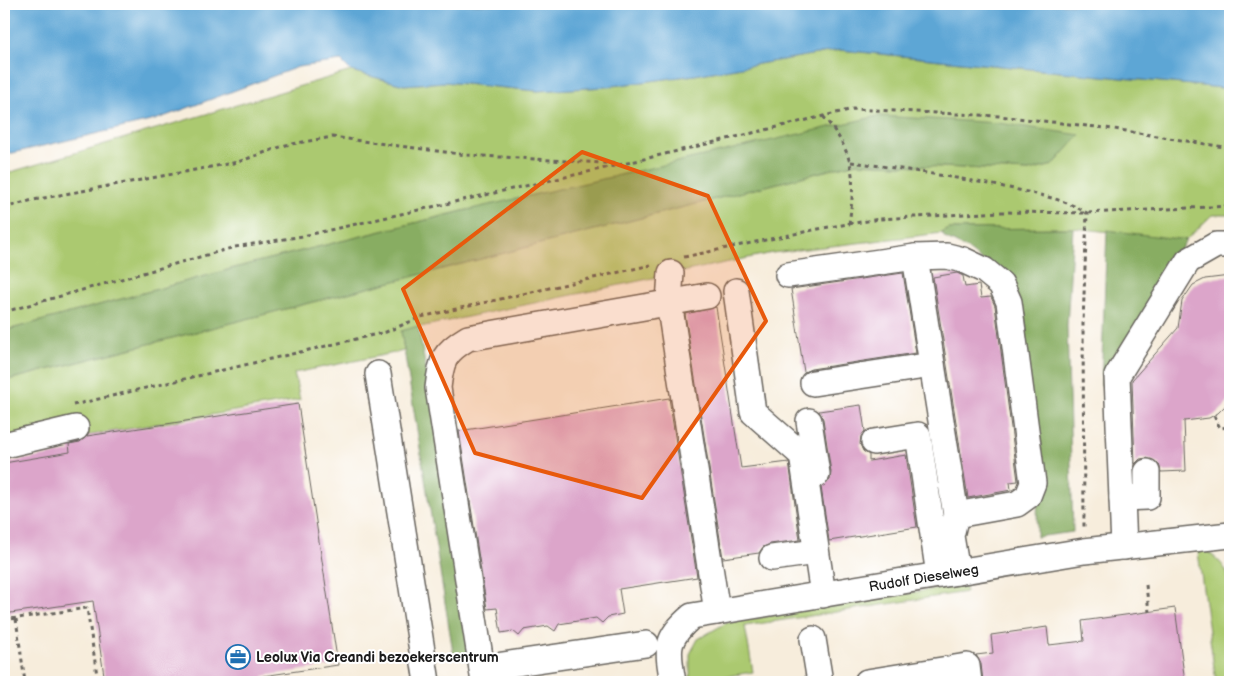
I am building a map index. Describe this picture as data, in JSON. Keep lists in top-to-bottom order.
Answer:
{
  "streets": {
    "street": ["Rudolf Dieselweg"]
  },
  "places": {
    "office": ["Leolux Via Creandi bezoekerscentrum"]
  }
}
